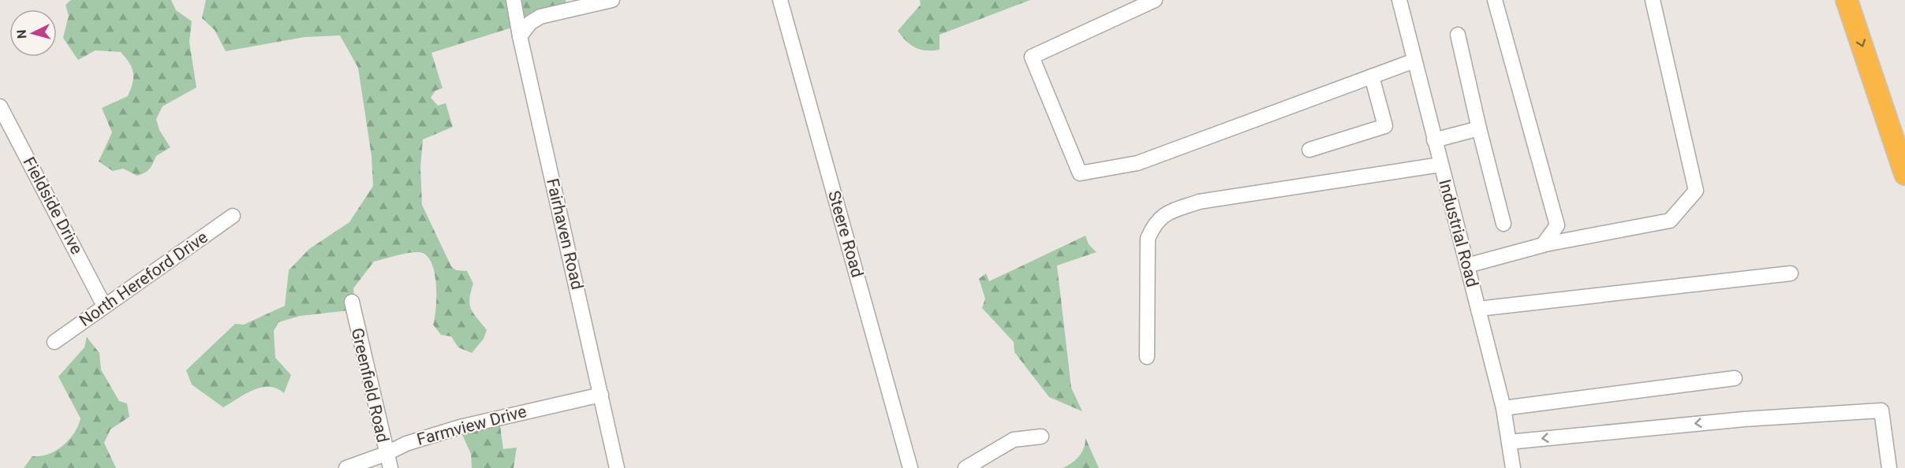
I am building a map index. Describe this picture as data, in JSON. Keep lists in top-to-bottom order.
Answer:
{
  "streets": {
    "street": [
      "Fieldside Drive",
      "Industrial Road",
      "Fairhaven Road",
      "Steere Road",
      "North Hereford Drive",
      "Greenfield Road",
      "Farmview Drive"
    ]
  },
  "crossings": [
    ["Fieldside Drive", "North Hereford Drive"],
    ["Fairhaven Road", "Farmview Drive"],
    ["Greenfield Road", "Farmview Drive"]
  ],
  "north": "left"
}
